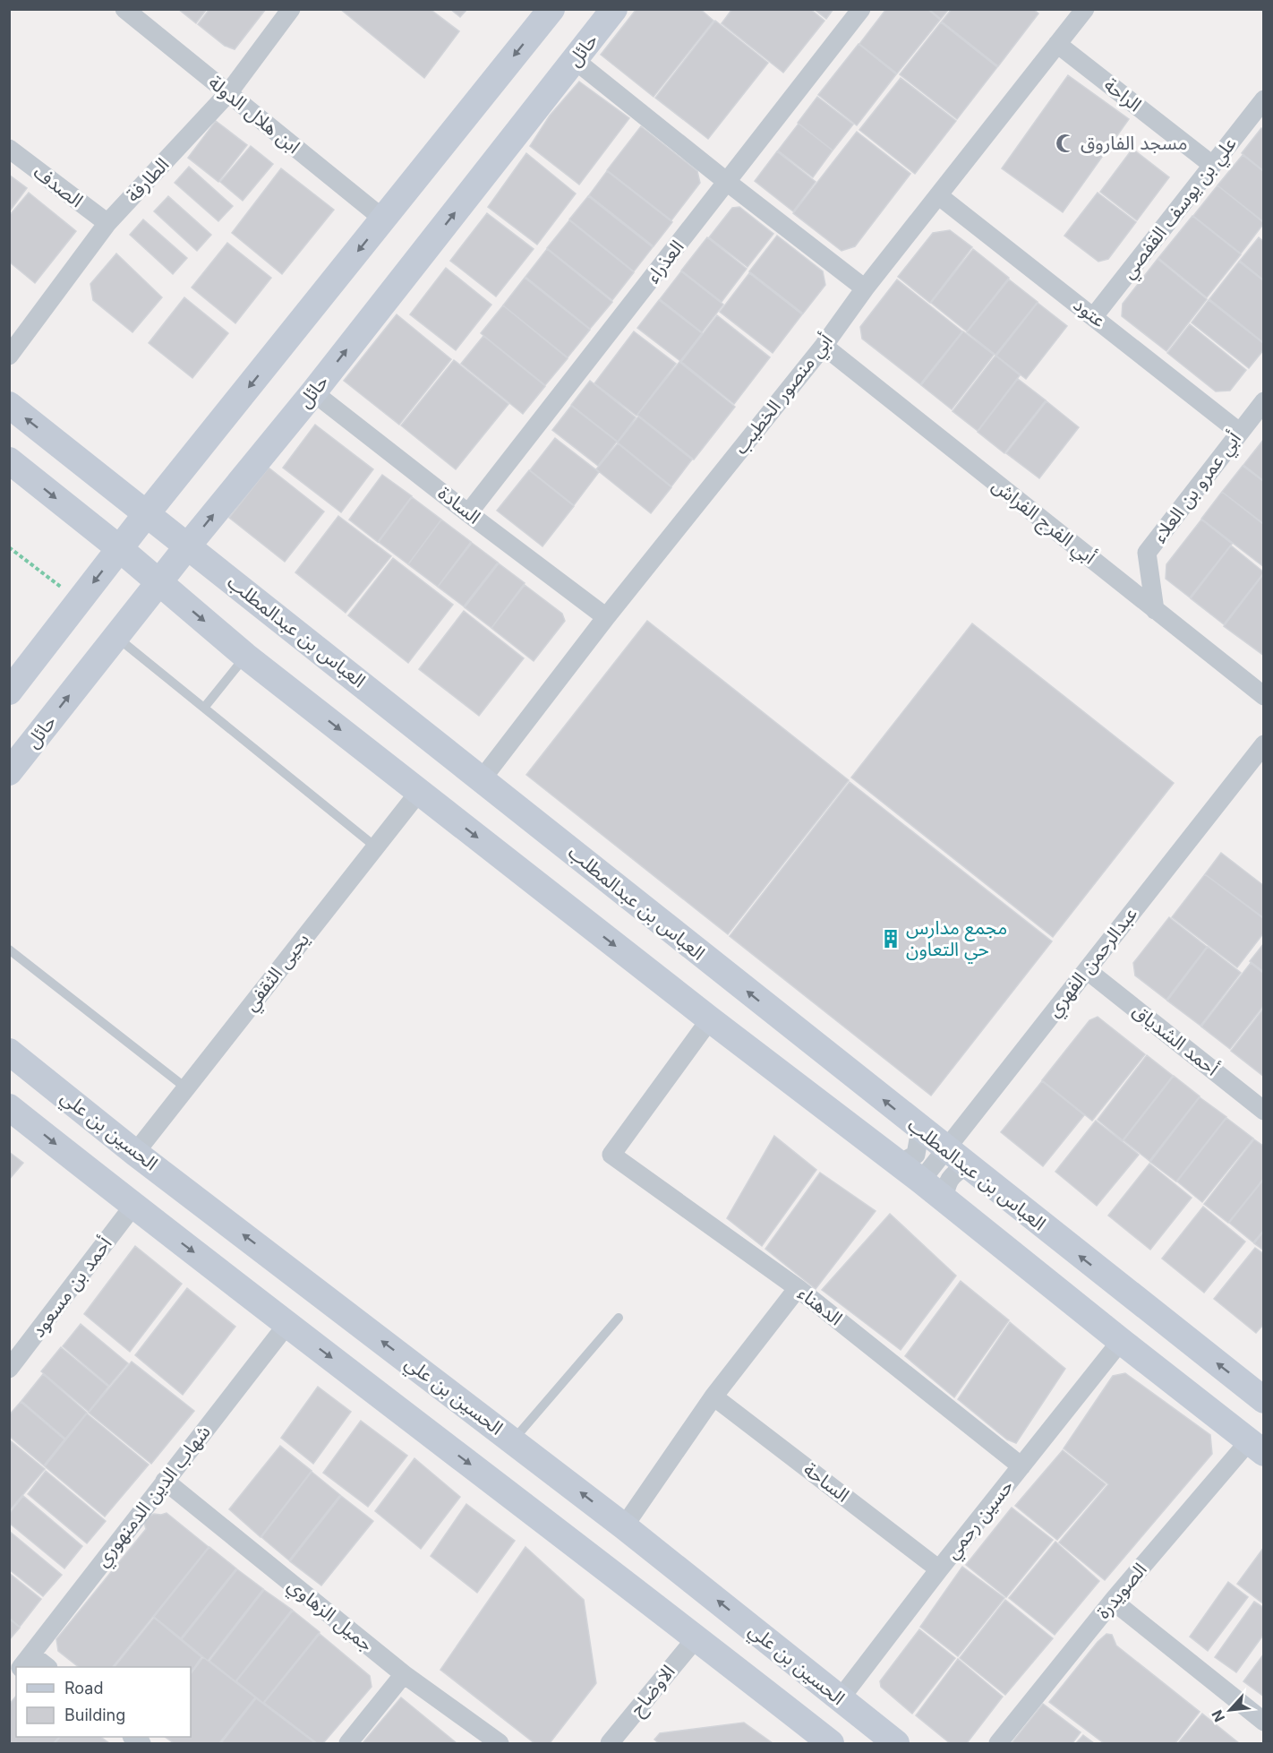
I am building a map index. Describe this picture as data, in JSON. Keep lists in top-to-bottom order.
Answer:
{
  "streets": {
    "street": [
      "حائل",
      "الراحة",
      "ابن هلال الدولة",
      "الطارفة",
      "الصدف",
      "علي بن يوسف القفصي",
      "العذراء",
      "عتود",
      "أبي منصور الخطيب",
      "أبي عمرو بن العلاء",
      "السادة",
      "أبي الفرج الفراش",
      "العباس بن عبدالمطلب",
      "عبدالرحمن الفهري",
      "يحيى الثقفي",
      "أحمد الشدياق",
      "الحسين بن علي",
      "أحمد بن مسعود",
      "الدهناء",
      "الساحة",
      "شهاب الدين الدمنهوري",
      "حسين رحمي",
      "الصويدرة",
      "جميل الزهاوي",
      "الاوضاح"
    ]
  },
  "crossings": [
    ["حائل", "السادة"],
    ["حائل", "العباس بن عبدالمطلب"],
    ["الراحة", "علي بن يوسف القفصي"],
    ["الراحة", "أبي منصور الخطيب"],
    ["ابن هلال الدولة", "الطارفة"],
    ["الطارفة", "الصدف"],
    ["علي بن يوسف القفصي", "عتود"],
    ["العذراء", "السادة"],
    ["عتود", "أبي منصور الخطيب"],
    ["عتود", "أبي عمرو بن العلاء"],
    ["أبي منصور الخطيب", "السادة"],
    ["أبي منصور الخطيب", "أبي الفرج الفراش"],
    ["أبي منصور الخطيب", "العباس بن عبدالمطلب"],
    ["أبي عمرو بن العلاء", "أبي الفرج الفراش"],
    ["العباس بن عبدالمطلب", "عبدالرحمن الفهري"],
    ["العباس بن عبدالمطلب", "يحيى الثقفي"],
    ["العباس بن عبدالمطلب", "الدهناء"],
    ["العباس بن عبدالمطلب", "حسين رحمي"],
    ["العباس بن عبدالمطلب", "الصويدرة"],
    ["عبدالرحمن الفهري", "أحمد الشدياق"],
    ["يحيى الثقفي", "الحسين بن علي"],
    ["الحسين بن علي", "حسين رحمي"],
    ["الدهناء", "حسين رحمي"],
    ["الساحة", "حسين رحمي"],
    ["شهاب الدين الدمنهوري", "جميل الزهاوي"]
  ],
  "places": {
    "mosque": ["مسجد الفاروق"],
    "building": ["مجمع مدارس حي التعاون"]
  },
  "legend": ["Road", "Building"],
  "north": "bottom left"
}
